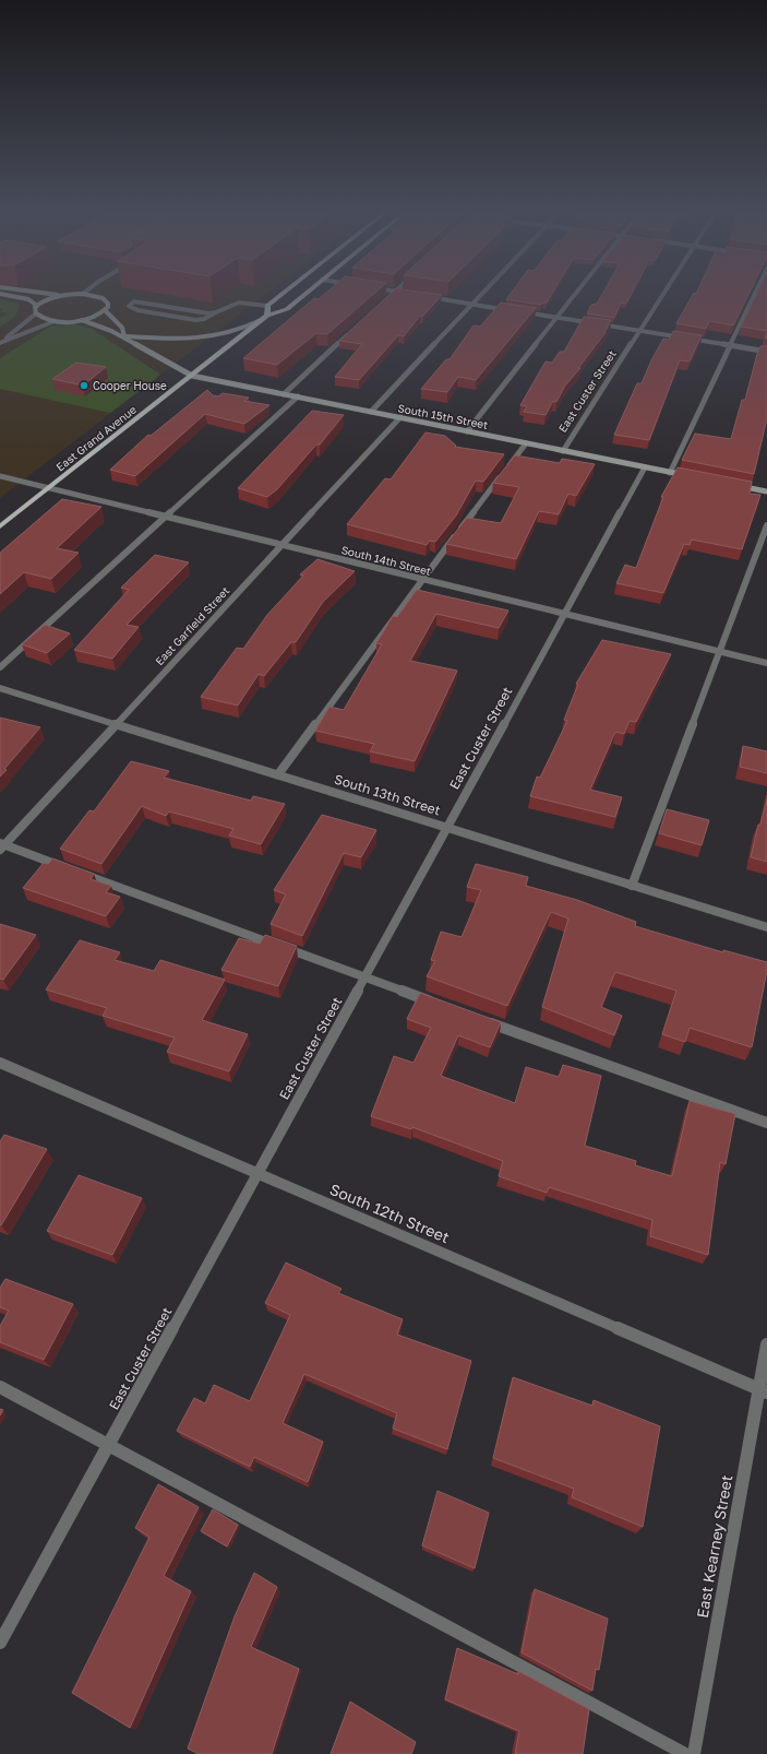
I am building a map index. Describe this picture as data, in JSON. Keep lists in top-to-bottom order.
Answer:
{
  "streets": {
    "main road": ["South 15th Street", "East Grand Avenue"],
    "street": [
      "East Custer Street",
      "South 14th Street",
      "East Garfield Street",
      "South 13th Street",
      "South 12th Street",
      "East Kearney Street"
    ]
  },
  "crossings": [
    ["East Custer Street", "South 15th Street"],
    ["East Custer Street", "South 14th Street"],
    ["East Custer Street", "South 13th Street"],
    ["East Custer Street", "South 12th Street"],
    ["South 15th Street", "East Grand Avenue"],
    ["South 15th Street", "East Garfield Street"],
    ["East Grand Avenue", "South 14th Street"],
    ["South 14th Street", "East Garfield Street"],
    ["East Garfield Street", "South 13th Street"],
    ["South 12th Street", "East Kearney Street"]
  ],
  "places": ["Cooper House"]
}
